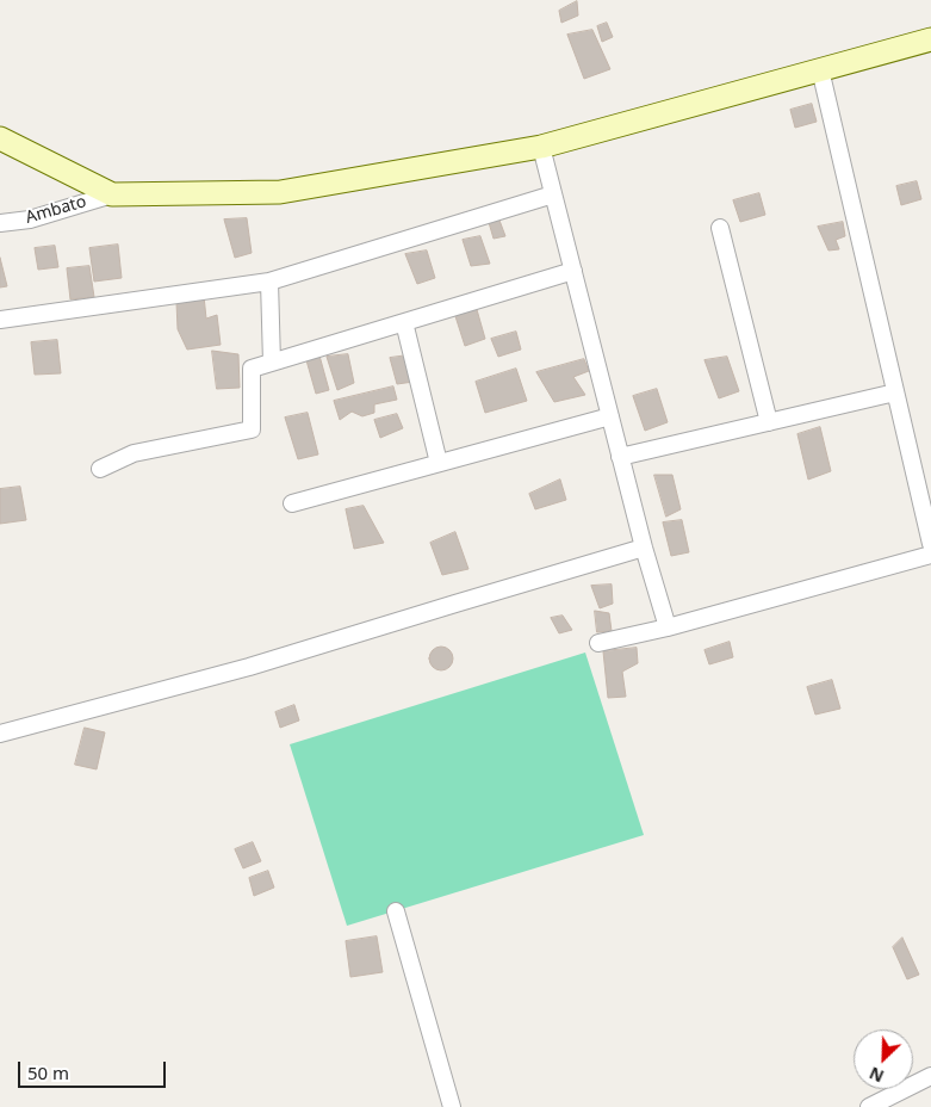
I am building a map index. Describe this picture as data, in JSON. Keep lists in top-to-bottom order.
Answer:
{
  "streets": {
    "street": ["Ambato"]
  },
  "scale_bar": "50 m",
  "north": "bottom left"
}
